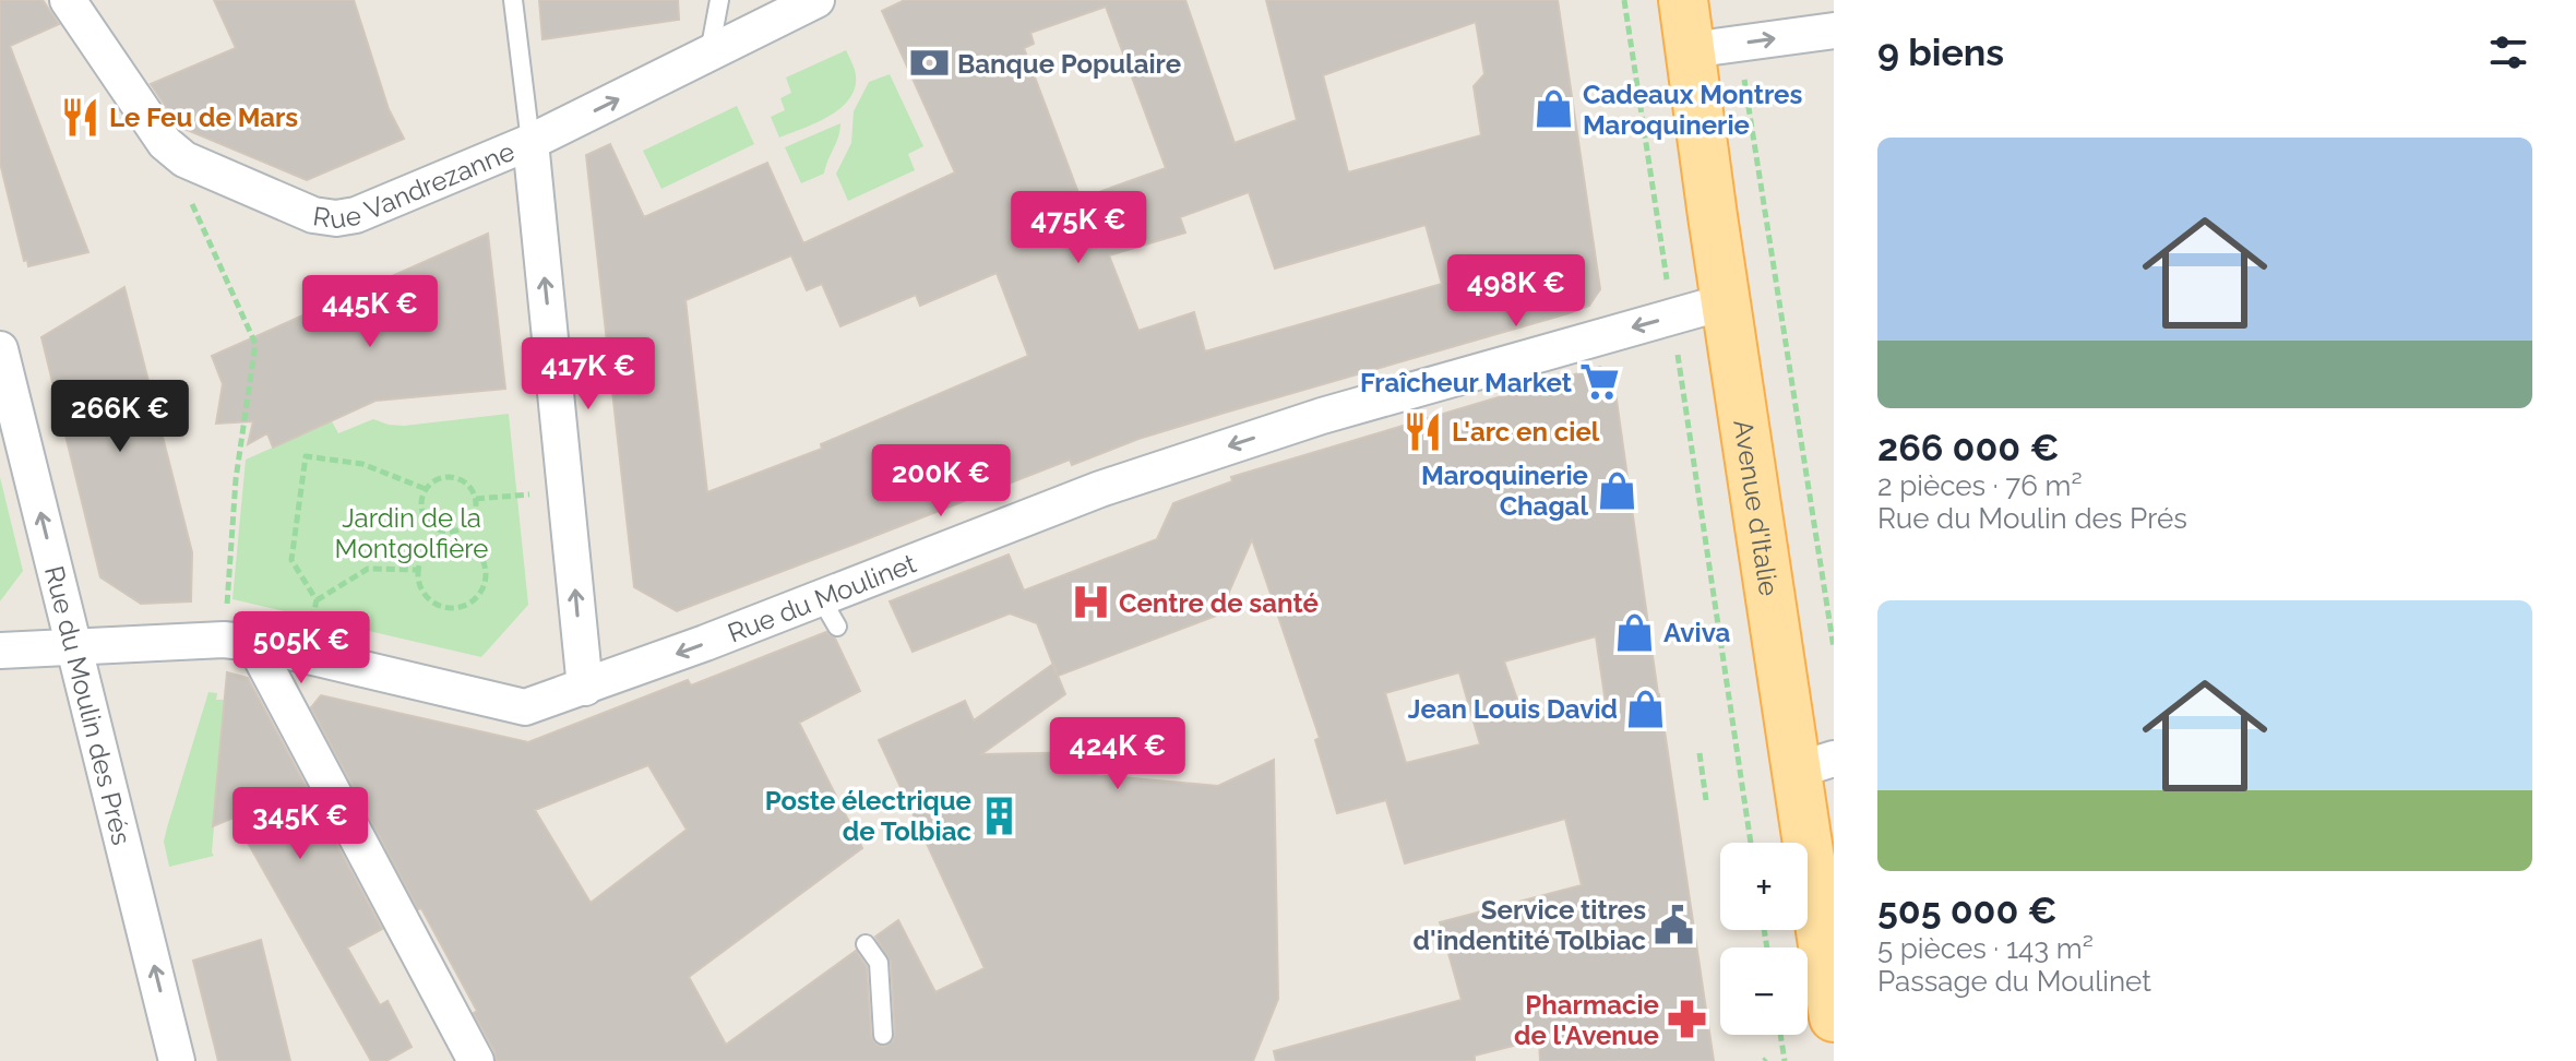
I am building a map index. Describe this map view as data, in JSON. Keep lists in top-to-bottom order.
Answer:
{
  "streets": {
    "main road": ["Avenue d'Italie"],
    "street": ["Rue Vandrezanne", "Rue du Moulinet", "Rue du Moulin des Prés"]
  },
  "crossings": [
    ["Avenue d'Italie", "Rue du Moulinet"],
    ["Rue du Moulinet", "Rue du Moulin des Prés"]
  ],
  "one_way": ["Rue du Moulinet"],
  "parks": ["Jardin de la Montgolfière"],
  "places": {
    "bank": ["Banque Populaire"],
    "shop": [
      "Cadeaux Montres Maroquinerie",
      "Maroquinerie Chagal",
      "Aviva",
      "Jean Louis David"
    ],
    "restaurant": ["Le Feu de Mars", "L'arc en ciel"],
    "supermarket": ["Fraîcheur Market"],
    "hospital": ["Centre de santé"],
    "building": ["Poste électrique de Tolbiac"],
    "public building": ["Service titres d'indentité Tolbiac"],
    "pharmacy": ["Pharmacie de l'Avenue"]
  },
  "page": {
    "heading": "9 biens",
    "list": [
      {
        "name": "266 000 €",
        "note": "2 pièces · 76 m² · Rue du Moulin des Prés"
      },
      {
        "name": "505 000 €",
        "note": "5 pièces · 143 m² · Passage du Moulinet"
      }
    ],
    "price": [
      "475K €",
      "498K €",
      "445K €",
      "417K €",
      "266K €",
      "200K €",
      "505K €",
      "424K €",
      "345K €"
    ],
    "map_buttons": ["+", "−"]
  }
}
